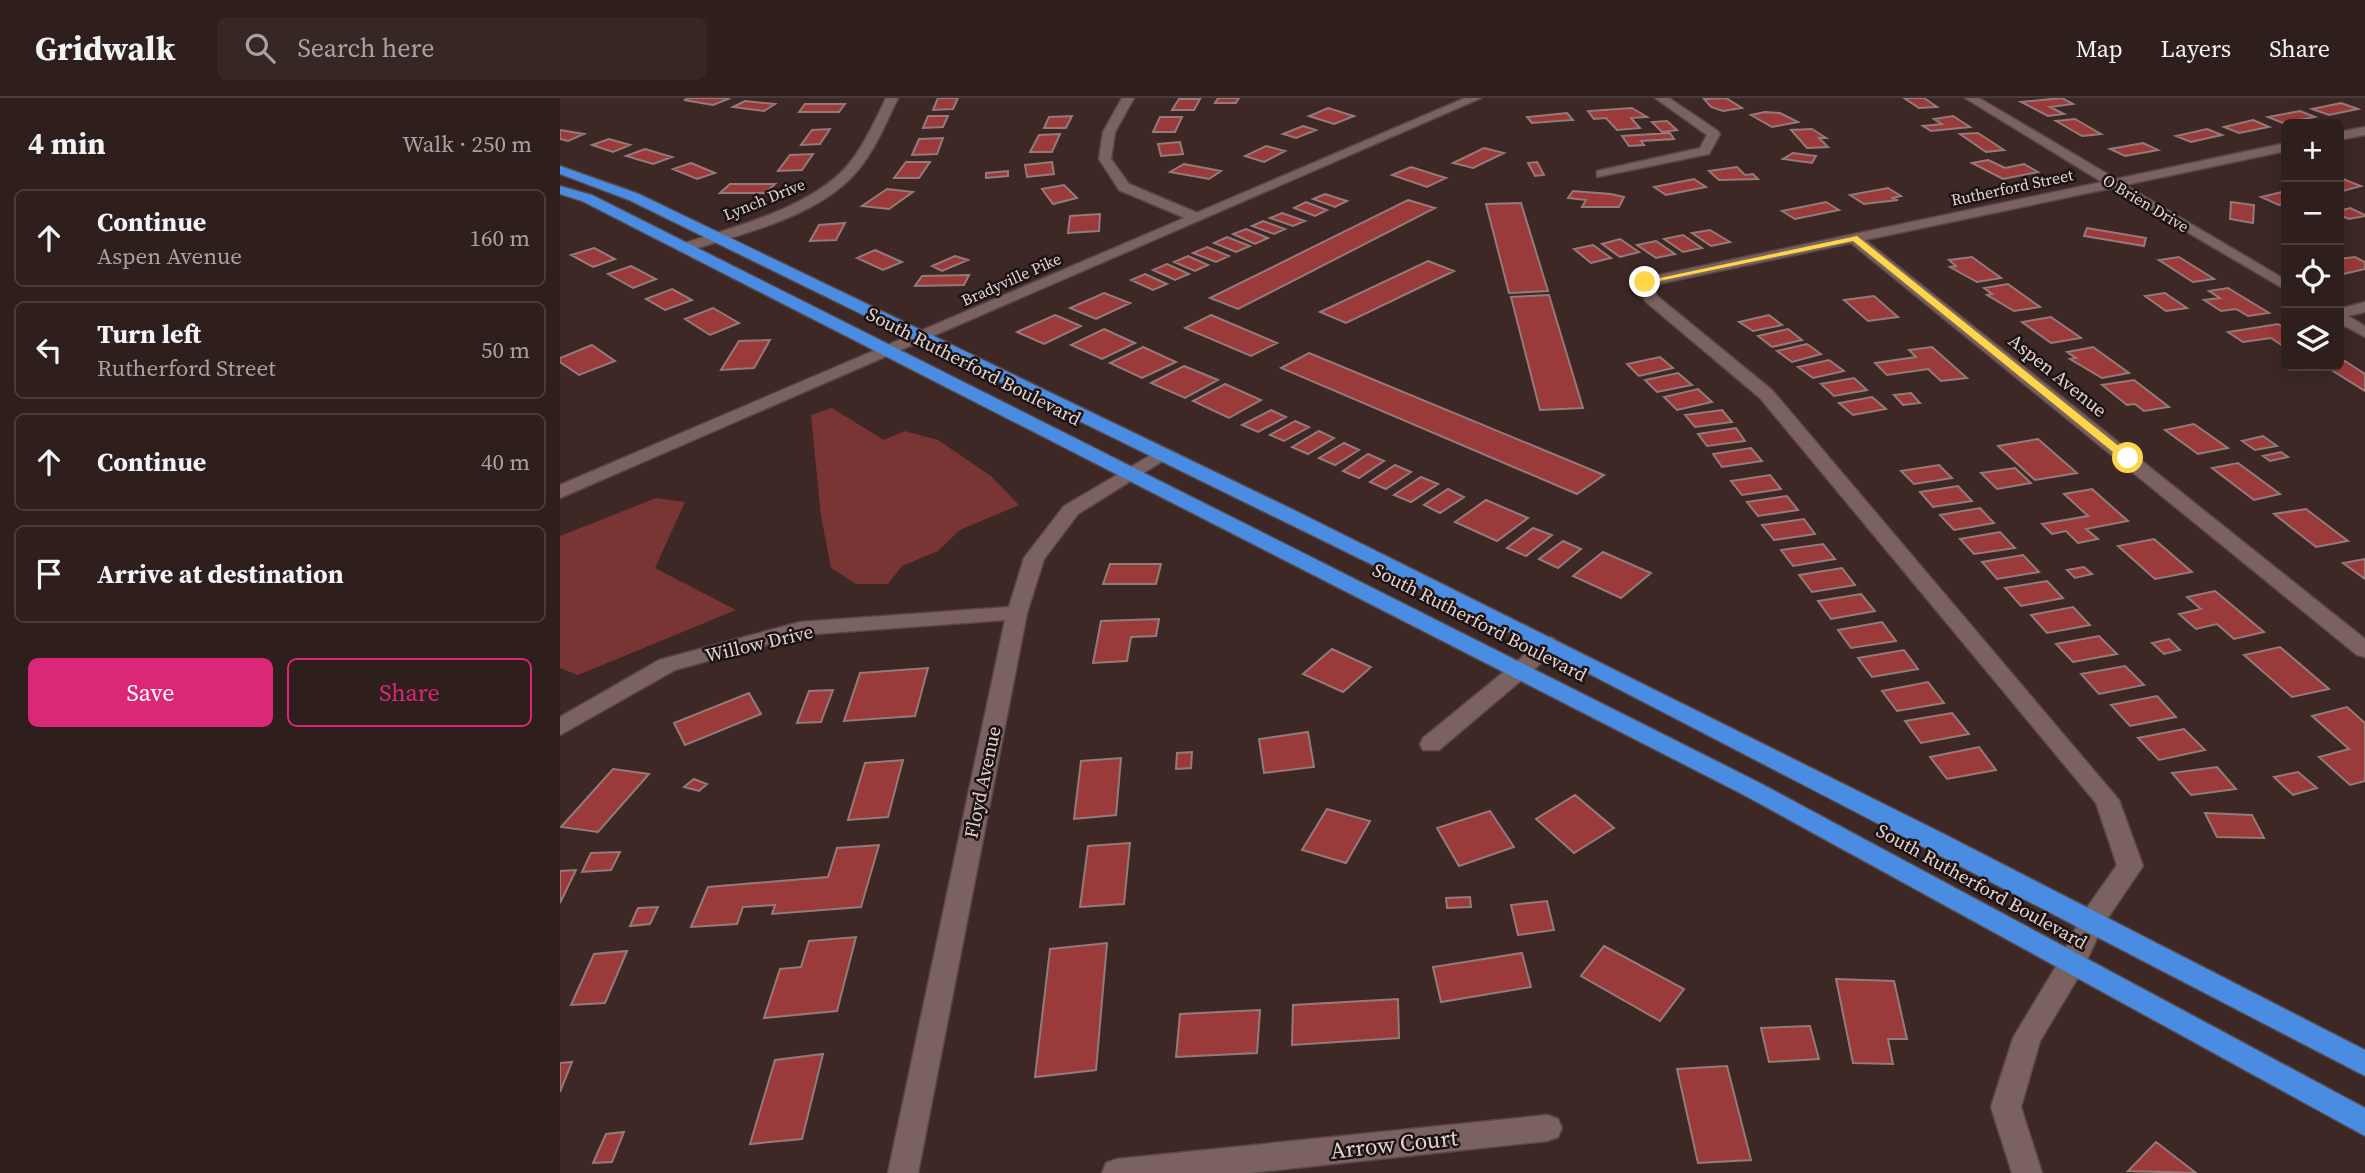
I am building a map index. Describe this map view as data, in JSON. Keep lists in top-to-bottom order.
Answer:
{
  "streets": {
    "highway": ["South Rutherford Boulevard"],
    "street": [
      "Rutherford Street",
      "Lynch Drive",
      "O Brien Drive",
      "Bradyville Pike",
      "Aspen Avenue",
      "Willow Drive",
      "Floyd Avenue",
      "Arrow Court"
    ]
  },
  "crossings": [
    ["Rutherford Street", "O Brien Drive"],
    ["Rutherford Street", "South Rutherford Boulevard"],
    ["Rutherford Street", "Aspen Avenue"],
    ["Lynch Drive", "South Rutherford Boulevard"],
    ["Bradyville Pike", "South Rutherford Boulevard"],
    ["South Rutherford Boulevard", "Floyd Avenue"],
    ["Willow Drive", "Floyd Avenue"]
  ],
  "page": {
    "header": "Gridwalk",
    "search": "Search here",
    "nav": ["Map", "Layers", "Share"],
    "heading": ["4 min", "Walk · 250 m"],
    "map_buttons": ["+", "−"],
    "list": [
      ["Continue", "Aspen Avenue", "160 m"],
      ["Turn left", "Rutherford Street", "50 m"],
      ["Continue", "40 m"],
      "Arrive at destination"
    ],
    "buttons": ["Save", "Share"]
  }
}
